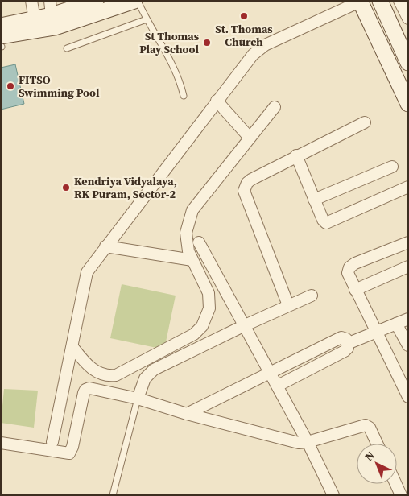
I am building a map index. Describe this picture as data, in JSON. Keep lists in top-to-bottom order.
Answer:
{
  "places": [
    "St. Thomas Church",
    "St Thomas Play School",
    "FITSO Swimming Pool",
    "Kendriya Vidyalaya, RK Puram, Sector-2"
  ],
  "north": "top left"
}
